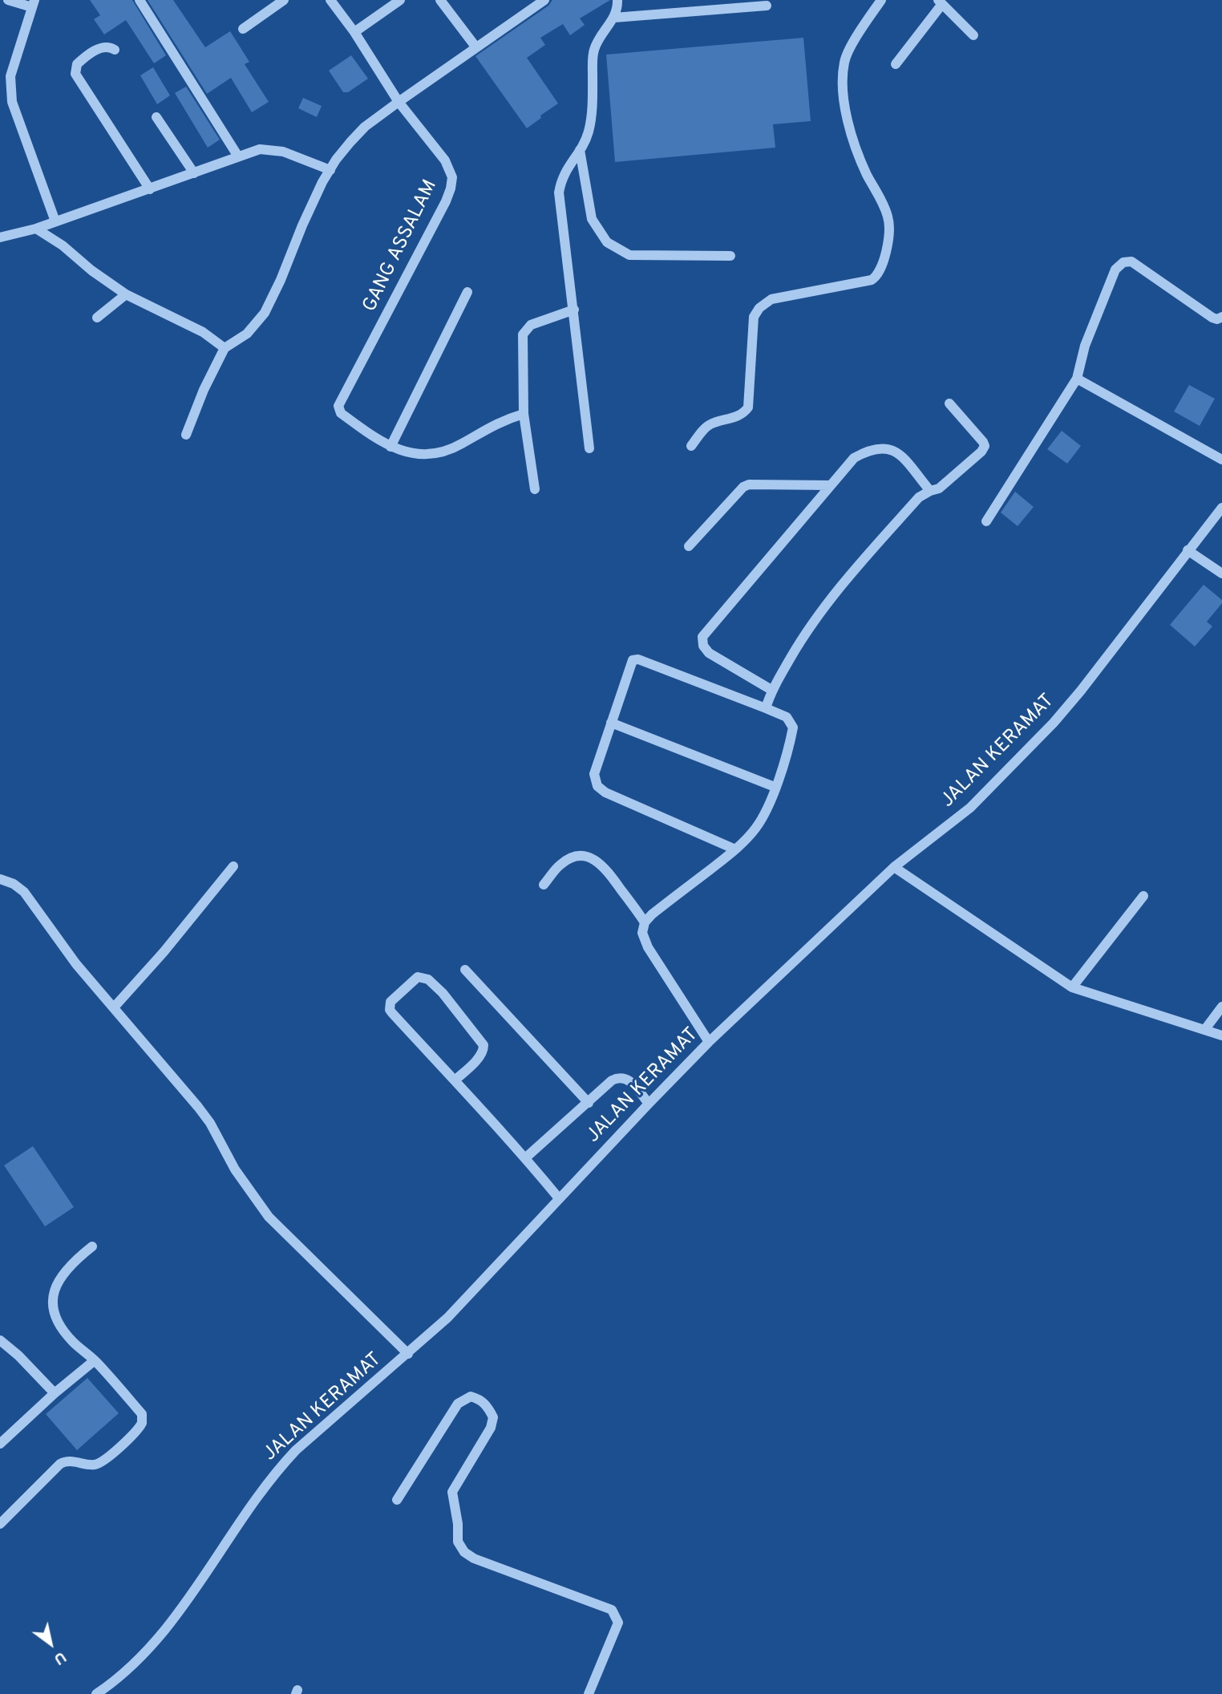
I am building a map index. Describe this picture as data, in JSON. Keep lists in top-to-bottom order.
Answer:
{
  "streets": {
    "street": ["GANG ASSALAM", "JALAN KERAMAT"]
  },
  "north": "bottom right"
}
